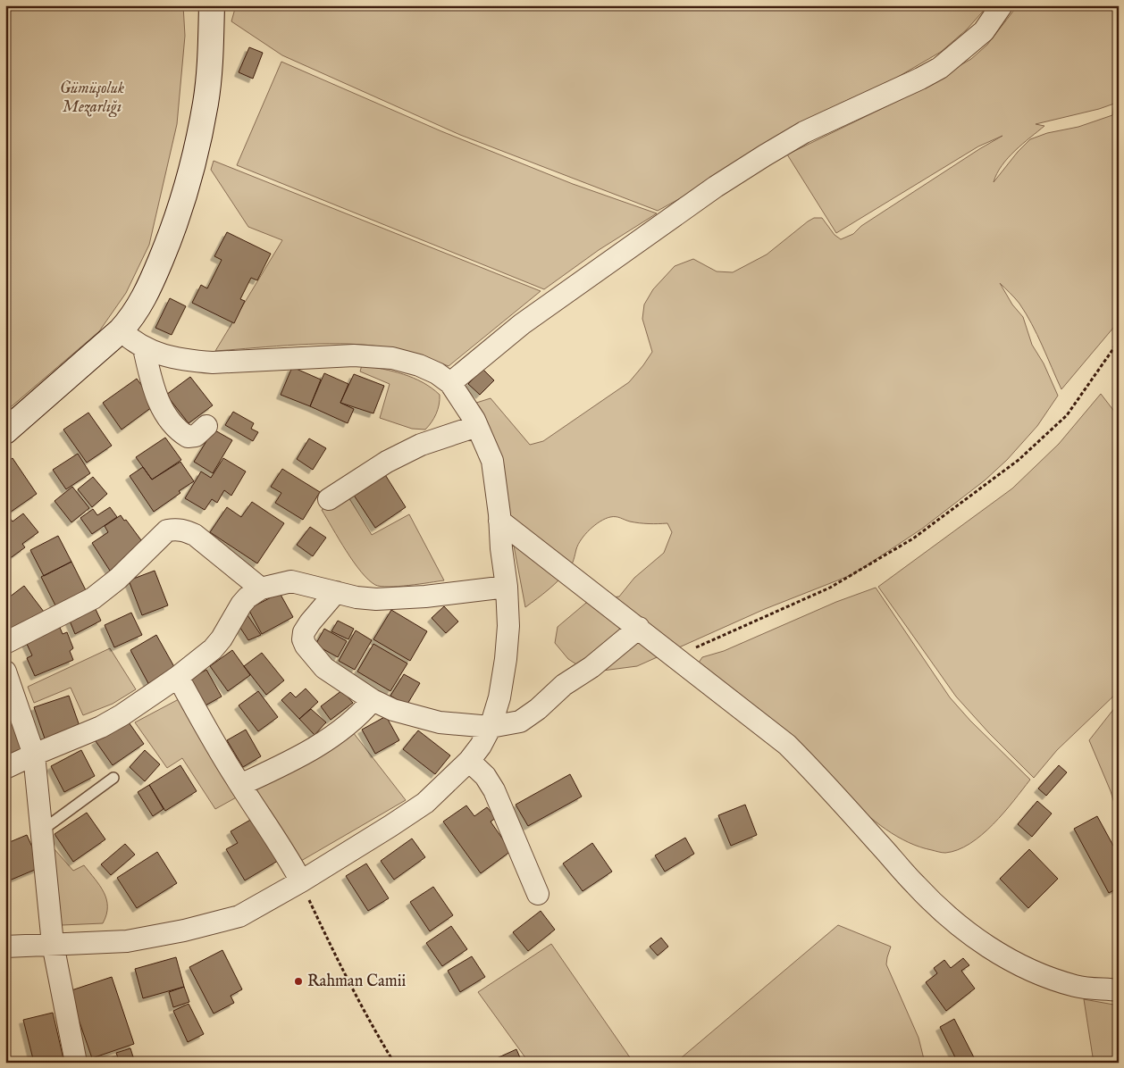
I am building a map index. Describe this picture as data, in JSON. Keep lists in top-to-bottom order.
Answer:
{
  "parks": ["Gümüşoluk Mezarlığı"],
  "places": ["Rahman Camii"]
}
